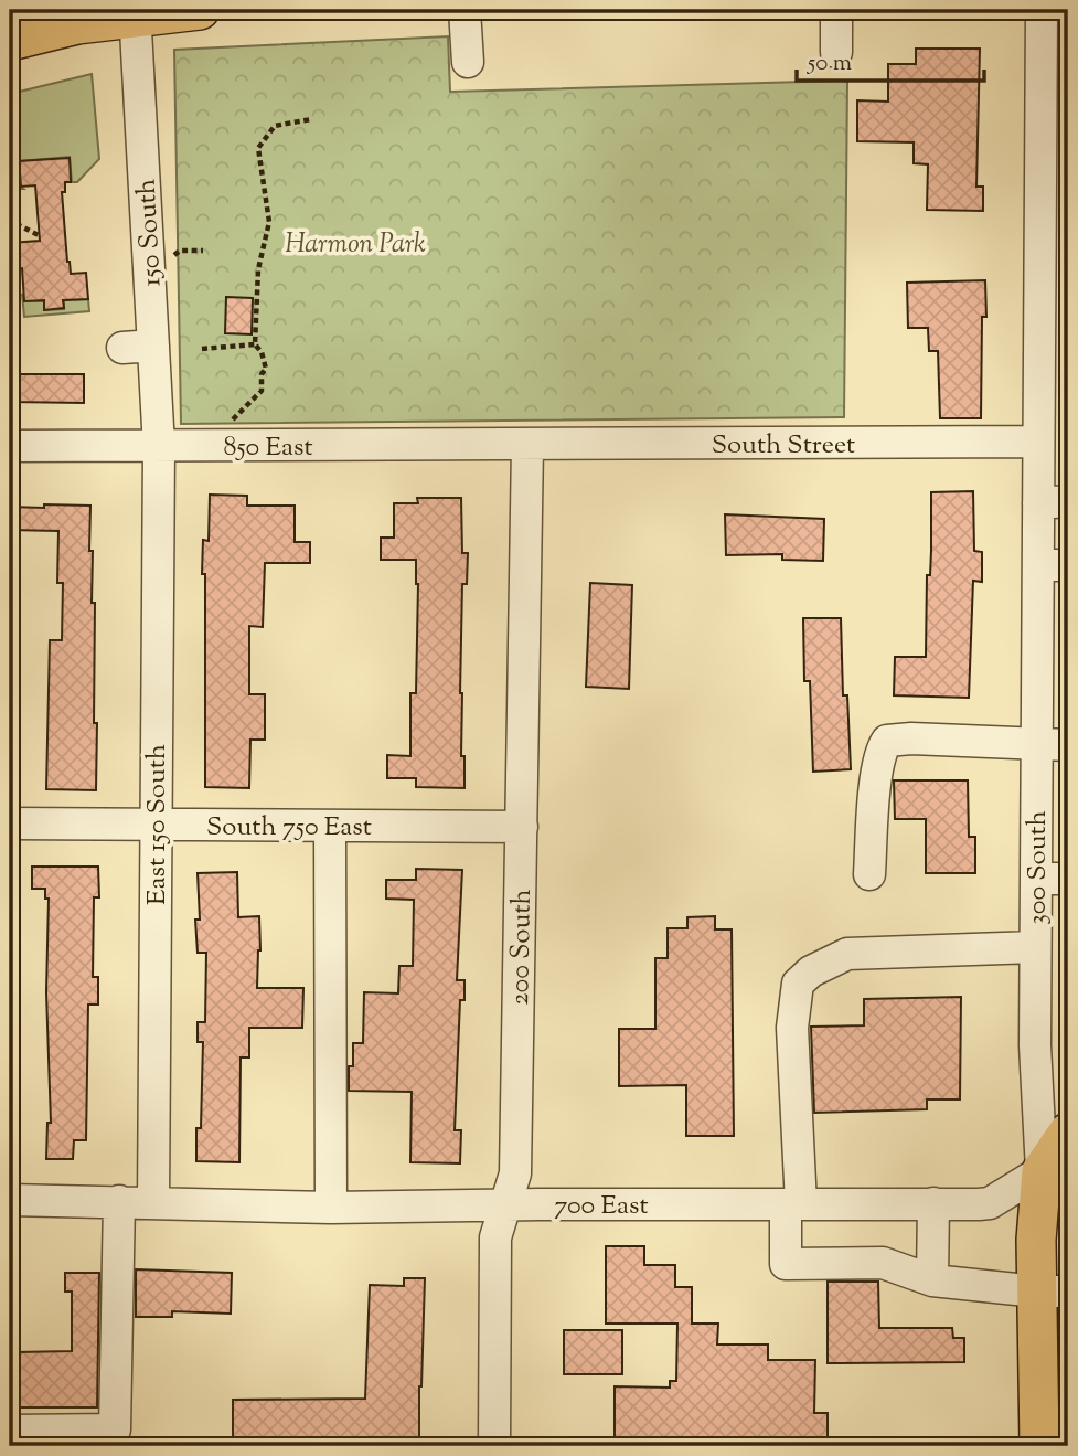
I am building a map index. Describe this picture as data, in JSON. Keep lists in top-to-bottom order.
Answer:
{
  "streets": {
    "main road": ["300 South"],
    "street": [
      "150 South",
      "South Street",
      "850 East",
      "East 150 South",
      "South 750 East",
      "200 South",
      "700 East"
    ]
  },
  "crossings": [
    ["150 South", "850 East"],
    ["150 South", "East 150 South"],
    ["South Street", "850 East"],
    ["South Street", "300 South"],
    ["South Street", "200 South"],
    ["850 East", "East 150 South"],
    ["850 East", "200 South"],
    ["East 150 South", "South 750 East"],
    ["East 150 South", "700 East"],
    ["South 750 East", "200 South"],
    ["300 South", "700 East"],
    ["200 South", "700 East"]
  ],
  "parks": ["Harmon Park"],
  "scale_bar": "50 m"
}
